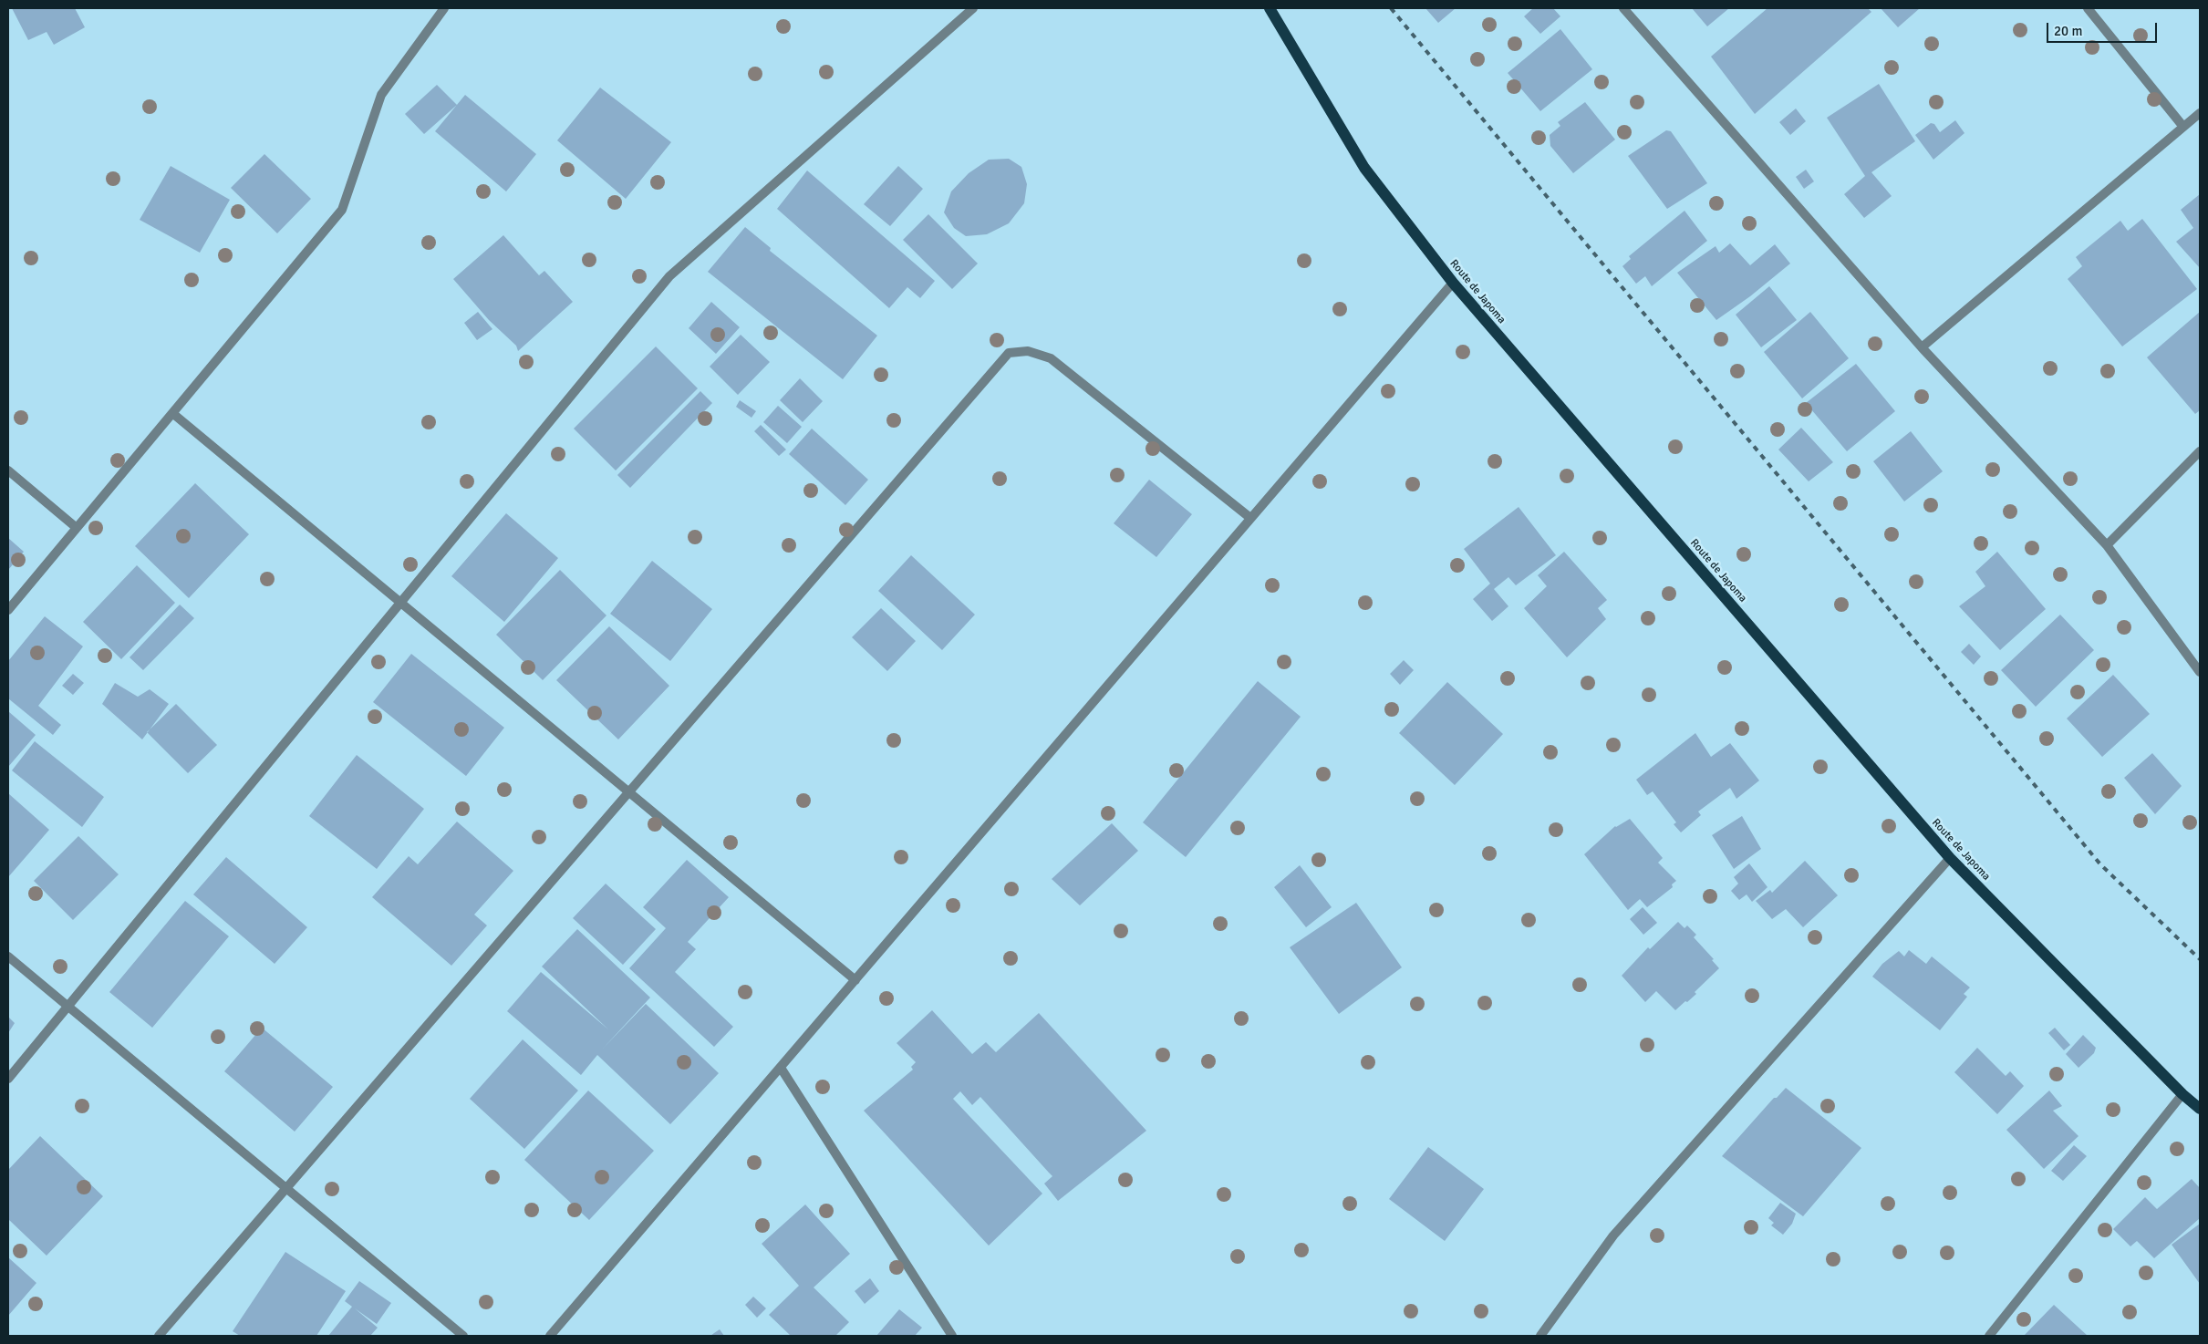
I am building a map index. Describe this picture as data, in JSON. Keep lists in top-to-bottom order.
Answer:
{
  "streets": {
    "main road": ["Route de Japoma"]
  },
  "scale_bar": "20 m"
}
